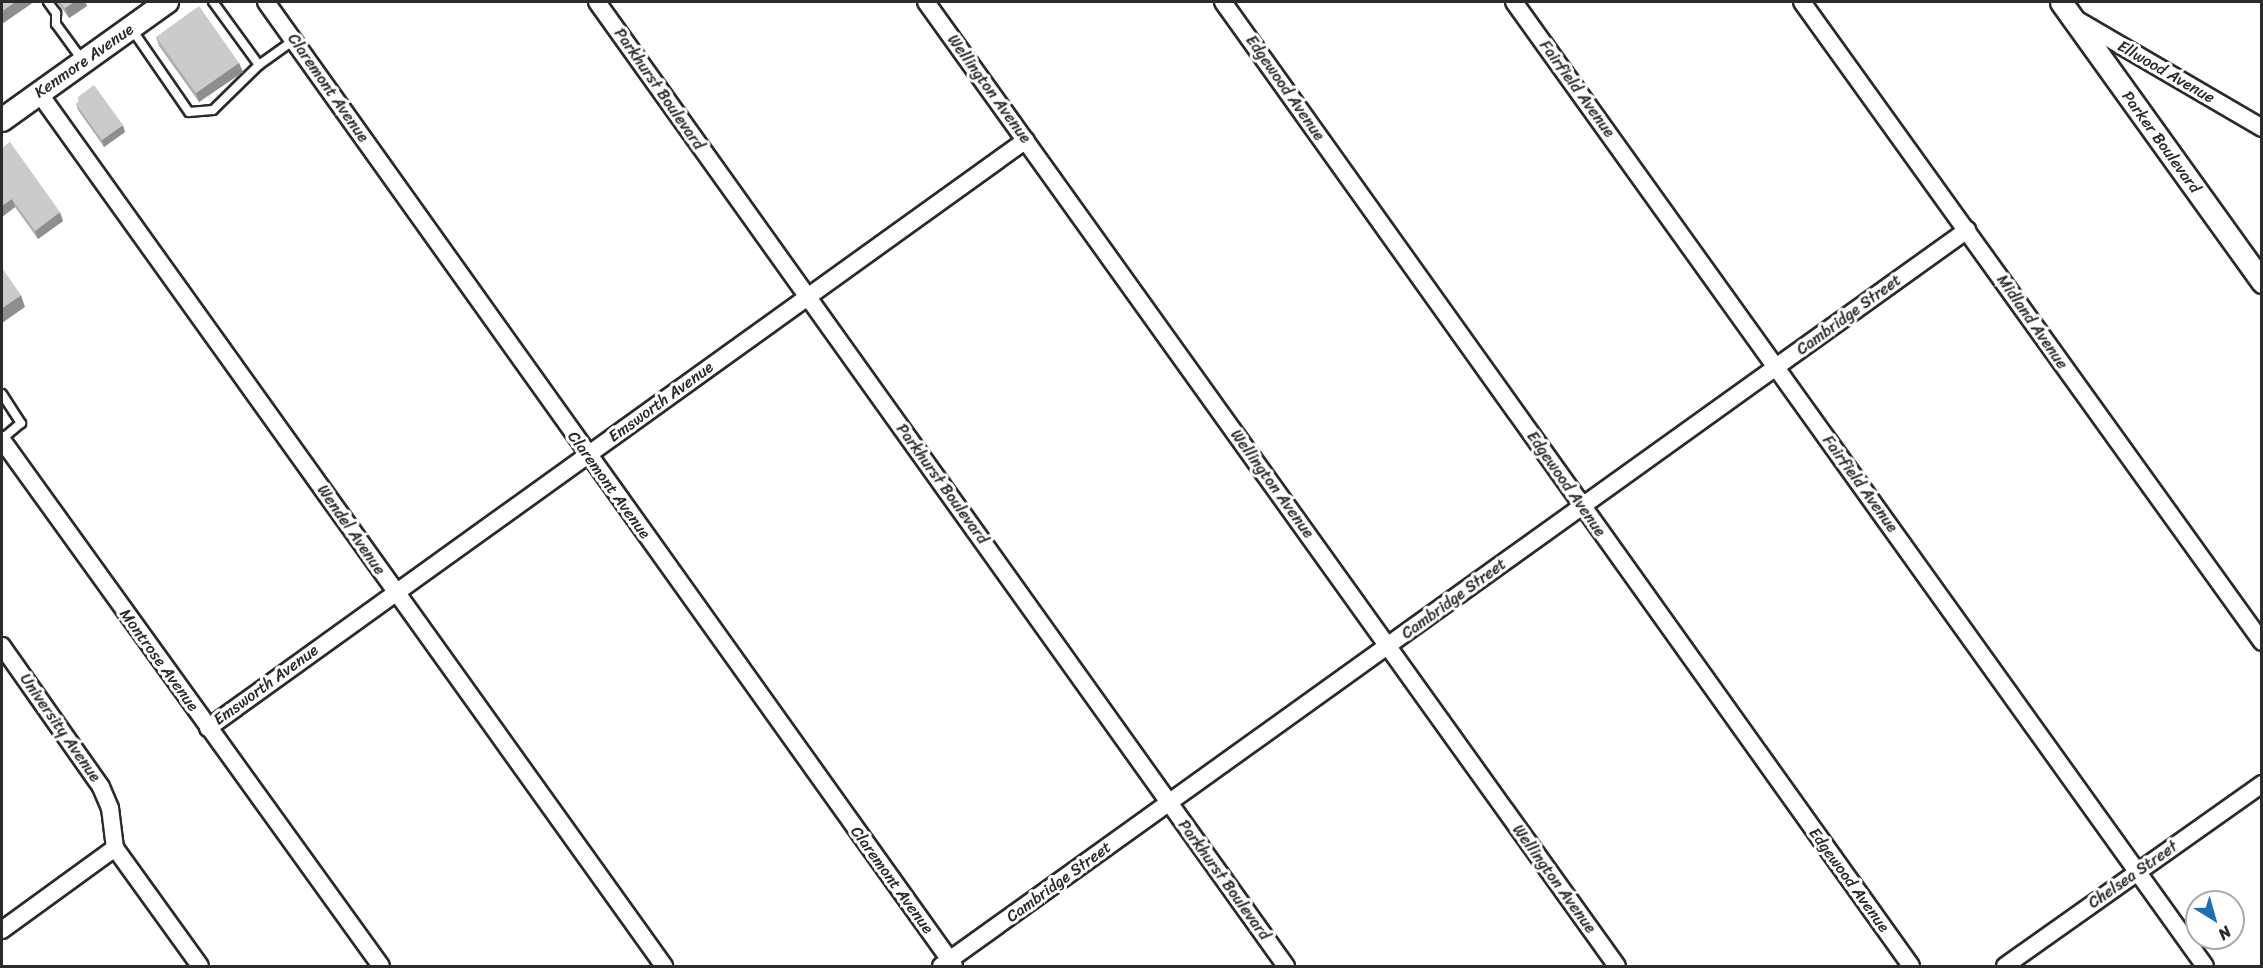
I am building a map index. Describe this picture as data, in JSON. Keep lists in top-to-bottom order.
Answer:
{
  "streets": {
    "main road": ["Kenmore Avenue"],
    "street": [
      "Ellwood Avenue",
      "Claremont Avenue",
      "Edgewood Avenue",
      "Parkhurst Boulevard",
      "Wellington Avenue",
      "Fairfield Avenue",
      "Parker Boulevard",
      "Cambridge Street",
      "Midland Avenue",
      "Emsworth Avenue",
      "Wendel Avenue",
      "Montrose Avenue",
      "University Avenue",
      "Chelsea Street"
    ]
  },
  "crossings": [
    ["Kenmore Avenue", "Wendel Avenue"],
    ["Ellwood Avenue", "Parker Boulevard"],
    ["Claremont Avenue", "Cambridge Street"],
    ["Claremont Avenue", "Emsworth Avenue"],
    ["Edgewood Avenue", "Cambridge Street"],
    ["Parkhurst Boulevard", "Cambridge Street"],
    ["Parkhurst Boulevard", "Emsworth Avenue"],
    ["Wellington Avenue", "Cambridge Street"],
    ["Wellington Avenue", "Emsworth Avenue"],
    ["Fairfield Avenue", "Cambridge Street"],
    ["Fairfield Avenue", "Chelsea Street"],
    ["Cambridge Street", "Midland Avenue"],
    ["Emsworth Avenue", "Wendel Avenue"],
    ["Emsworth Avenue", "Montrose Avenue"]
  ],
  "north": "bottom right"
}
